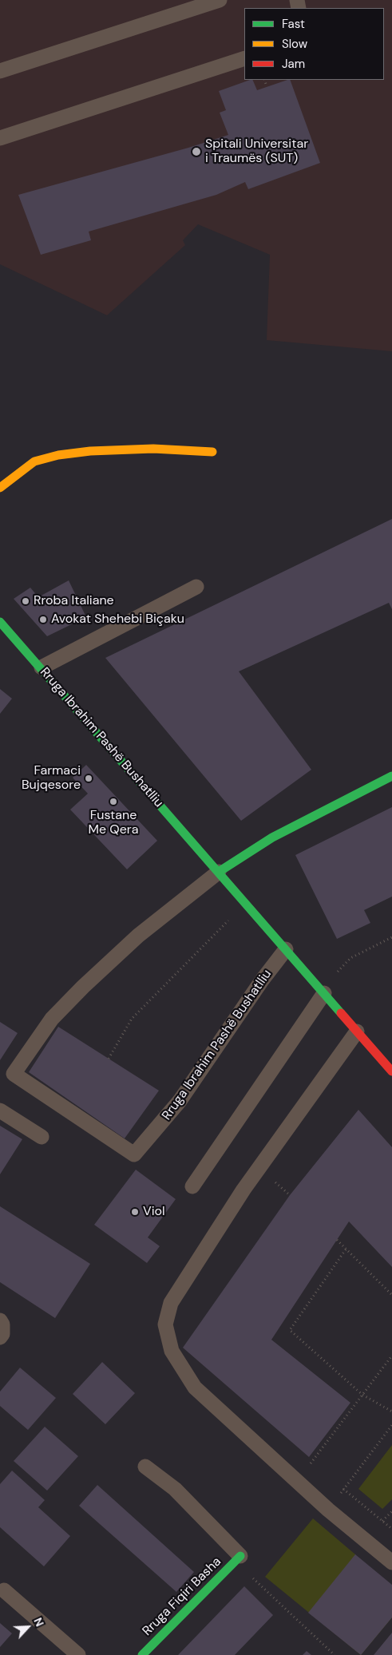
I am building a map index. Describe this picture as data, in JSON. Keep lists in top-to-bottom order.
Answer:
{
  "streets": {
    "main road": ["Rruga Ibrahim Pashë Bushatlliu", "Rruga Fiqiri Basha"]
  },
  "places": [
    "Spitali Universitar i Traumës (SUT)",
    "Rroba Italiane",
    "Avokat Shehebi Biçaku",
    "Farmaci Bujqesore",
    "Fustane Me Qera",
    "Viol"
  ],
  "legend": ["Fast", "Slow", "Jam"],
  "north": "top right"
}
